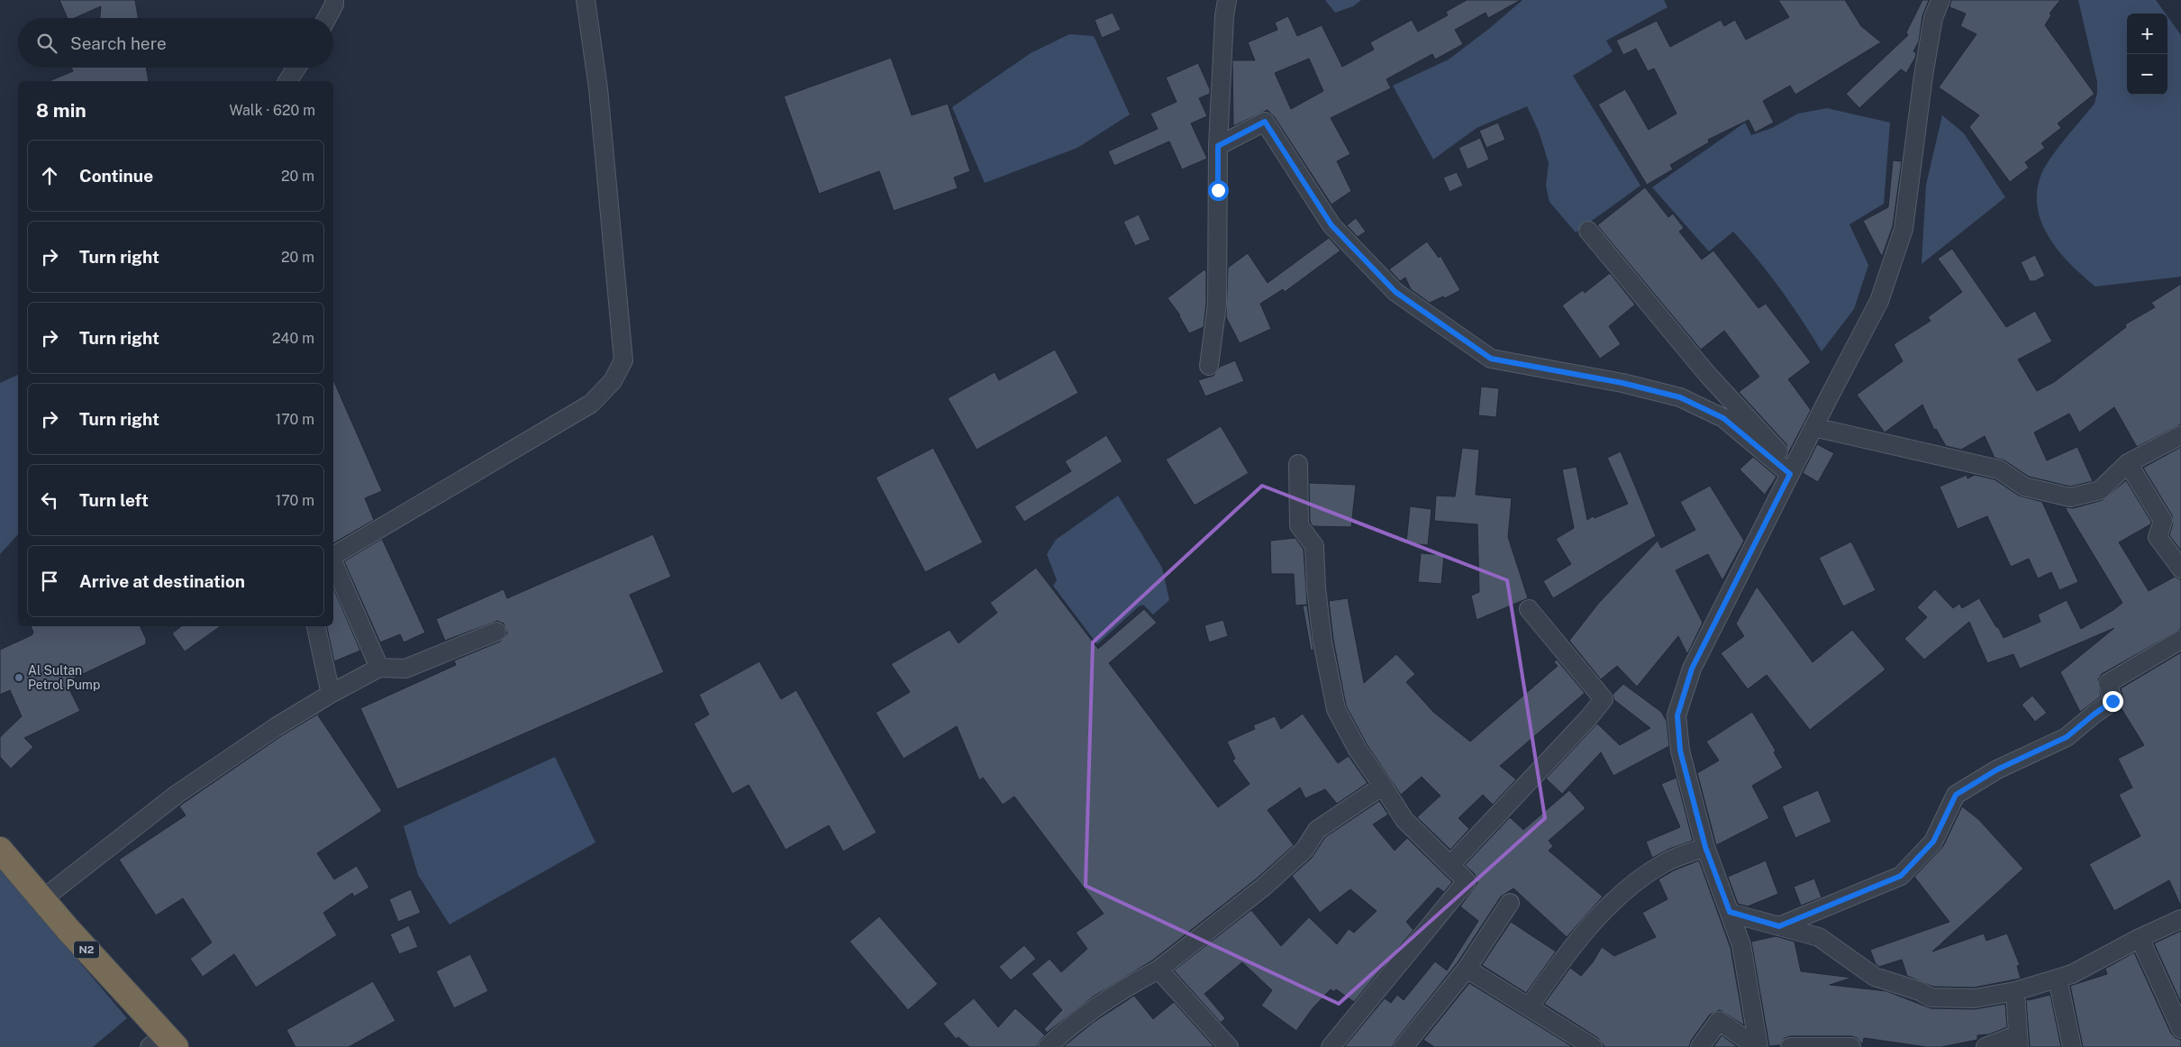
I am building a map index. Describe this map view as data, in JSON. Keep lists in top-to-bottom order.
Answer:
{
  "streets": {
    "highway": ["N2"]
  },
  "places": ["Al Sultan Petrol Pump"],
  "page": {
    "map_buttons": ["+", "−"],
    "search": "Search here",
    "heading": ["8 min", "Walk · 620 m"],
    "list": [
      ["Continue", "20 m"],
      ["Turn right", "20 m"],
      ["Turn right", "240 m"],
      ["Turn right", "170 m"],
      ["Turn left", "170 m"],
      "Arrive at destination"
    ]
  }
}
